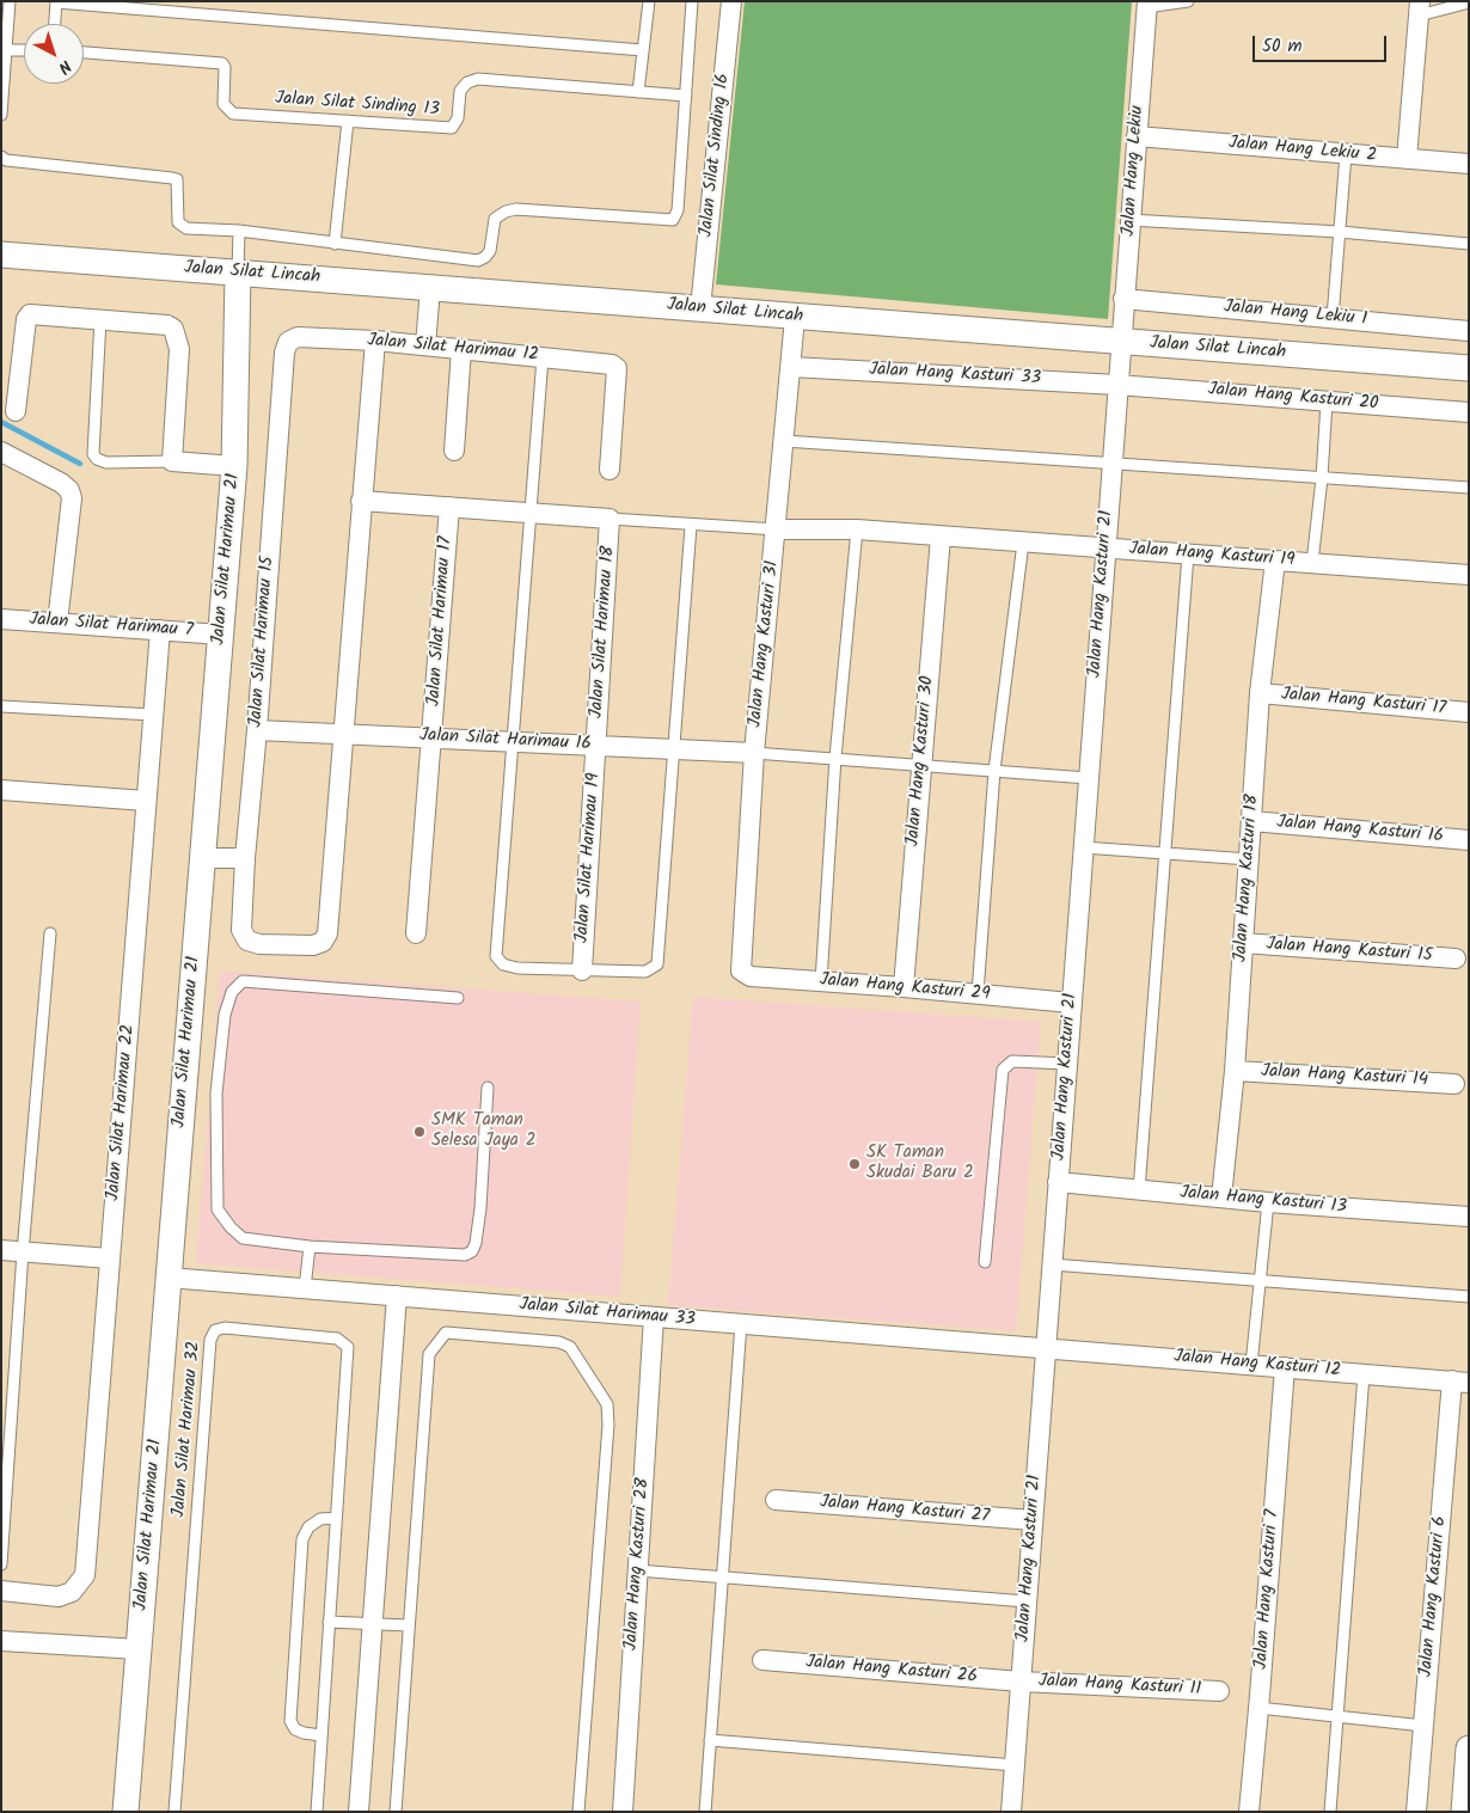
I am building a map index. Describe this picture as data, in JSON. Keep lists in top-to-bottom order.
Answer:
{
  "streets": {
    "street": [
      "Jalan Hang Lekiu 2",
      "Jalan Silat Sinding 16",
      "Jalan Hang Lekiu",
      "Jalan Silat Lincah",
      "Jalan Hang Lekiu 1",
      "Jalan Silat Harimau 12",
      "Jalan Hang Kasturi 33",
      "Jalan Hang Kasturi 20",
      "Jalan Hang Kasturi 19",
      "Jalan Silat Harimau 21",
      "Jalan Hang Kasturi 21",
      "Jalan Silat Harimau 17",
      "Jalan Silat Harimau 7",
      "Jalan Silat Harimau 18",
      "Jalan Silat Harimau 15",
      "Jalan Hang Kasturi 31",
      "Jalan Hang Kasturi 17",
      "Jalan Silat Harimau 16",
      "Jalan Hang Kasturi 30",
      "Jalan Hang Kasturi 16",
      "Jalan Silat Harimau 19",
      "Jalan Hang Kasturi 18",
      "Jalan Hang Kasturi 15",
      "Jalan Hang Kasturi 29",
      "Jalan Hang Kasturi 14",
      "Jalan Silat Harimau 22",
      "Jalan Hang Kasturi 13",
      "Jalan Silat Harimau 33",
      "Jalan Hang Kasturi 12",
      "Jalan Hang Kasturi 27",
      "Jalan Hang Kasturi 28",
      "Jalan Hang Kasturi 7",
      "Jalan Hang Kasturi 6",
      "Jalan Hang Kasturi 26",
      "Jalan Hang Kasturi 11"
    ],
    "lane": ["Jalan Silat Sinding 13", "Jalan Silat Harimau 32"]
  },
  "crossings": [
    ["Jalan Hang Lekiu 2", "Jalan Hang Lekiu"],
    ["Jalan Silat Sinding 16", "Jalan Silat Lincah"],
    ["Jalan Hang Lekiu", "Jalan Silat Lincah"],
    ["Jalan Hang Lekiu", "Jalan Hang Lekiu 1"],
    ["Jalan Hang Lekiu", "Jalan Hang Kasturi 21"],
    ["Jalan Silat Lincah", "Jalan Silat Harimau 21"],
    ["Jalan Silat Lincah", "Jalan Hang Kasturi 21"],
    ["Jalan Silat Lincah", "Jalan Hang Kasturi 31"],
    ["Jalan Silat Harimau 12", "Jalan Silat Harimau 15"],
    ["Jalan Hang Kasturi 33", "Jalan Hang Kasturi 20"],
    ["Jalan Hang Kasturi 33", "Jalan Hang Kasturi 21"],
    ["Jalan Hang Kasturi 33", "Jalan Hang Kasturi 31"],
    ["Jalan Hang Kasturi 20", "Jalan Hang Kasturi 21"],
    ["Jalan Hang Kasturi 19", "Jalan Hang Kasturi 21"],
    ["Jalan Hang Kasturi 19", "Jalan Hang Kasturi 31"],
    ["Jalan Hang Kasturi 19", "Jalan Hang Kasturi 30"],
    ["Jalan Hang Kasturi 19", "Jalan Hang Kasturi 18"],
    ["Jalan Silat Harimau 21", "Jalan Silat Harimau 7"],
    ["Jalan Silat Harimau 21", "Jalan Silat Harimau 33"],
    ["Jalan Hang Kasturi 21", "Jalan Hang Kasturi 29"],
    ["Jalan Hang Kasturi 21", "Jalan Hang Kasturi 13"],
    ["Jalan Hang Kasturi 21", "Jalan Silat Harimau 33"],
    ["Jalan Hang Kasturi 21", "Jalan Hang Kasturi 12"],
    ["Jalan Hang Kasturi 21", "Jalan Hang Kasturi 27"],
    ["Jalan Hang Kasturi 21", "Jalan Hang Kasturi 26"],
    ["Jalan Hang Kasturi 21", "Jalan Hang Kasturi 11"],
    ["Jalan Silat Harimau 17", "Jalan Silat Harimau 16"],
    ["Jalan Silat Harimau 7", "Jalan Silat Harimau 22"],
    ["Jalan Silat Harimau 18", "Jalan Silat Harimau 16"],
    ["Jalan Silat Harimau 18", "Jalan Silat Harimau 19"],
    ["Jalan Silat Harimau 15", "Jalan Silat Harimau 16"],
    ["Jalan Hang Kasturi 31", "Jalan Silat Harimau 16"],
    ["Jalan Hang Kasturi 31", "Jalan Hang Kasturi 29"],
    ["Jalan Hang Kasturi 17", "Jalan Hang Kasturi 18"],
    ["Jalan Silat Harimau 16", "Jalan Silat Harimau 19"],
    ["Jalan Hang Kasturi 30", "Jalan Hang Kasturi 29"],
    ["Jalan Hang Kasturi 16", "Jalan Hang Kasturi 18"],
    ["Jalan Hang Kasturi 18", "Jalan Hang Kasturi 15"],
    ["Jalan Hang Kasturi 18", "Jalan Hang Kasturi 14"],
    ["Jalan Hang Kasturi 18", "Jalan Hang Kasturi 13"],
    ["Jalan Silat Harimau 33", "Jalan Hang Kasturi 12"],
    ["Jalan Silat Harimau 33", "Jalan Hang Kasturi 28"],
    ["Jalan Hang Kasturi 12", "Jalan Hang Kasturi 7"],
    ["Jalan Hang Kasturi 12", "Jalan Hang Kasturi 6"],
    ["Jalan Hang Kasturi 26", "Jalan Hang Kasturi 11"]
  ],
  "places": ["SMK Taman Selesa Jaya 2", "SK Taman Skudai Baru 2"],
  "scale_bar": "50 m",
  "north": "bottom right"
}
